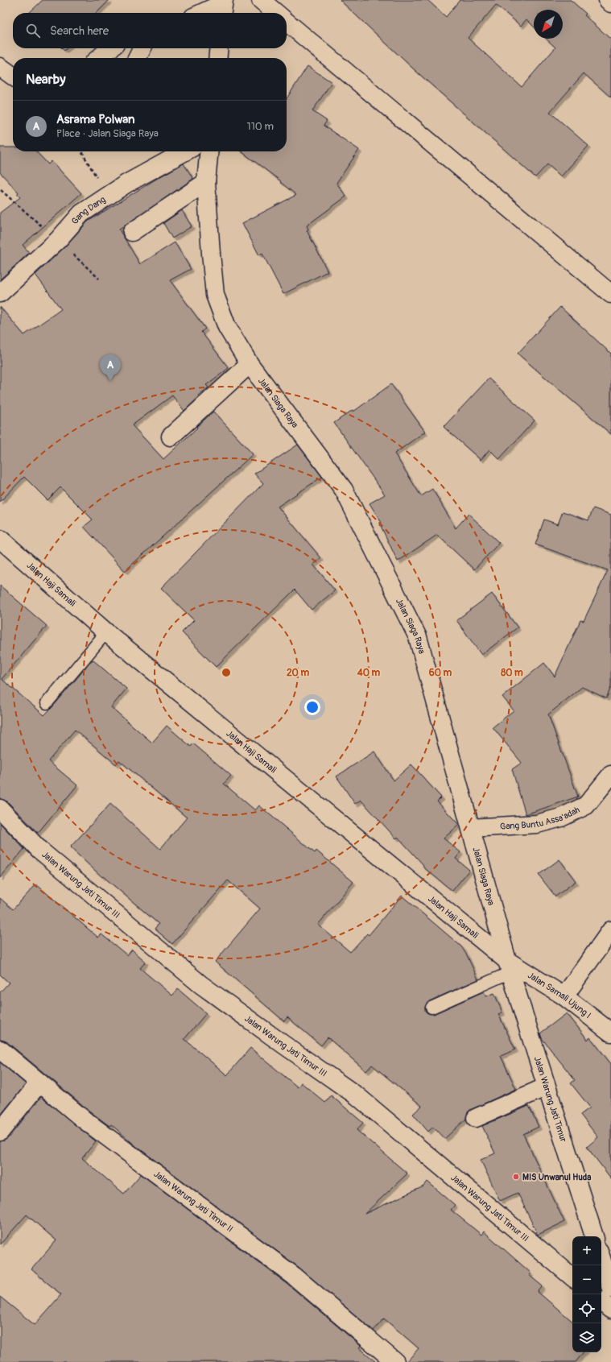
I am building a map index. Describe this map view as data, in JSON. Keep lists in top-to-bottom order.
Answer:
{
  "streets": {
    "street": [
      "Gang Dang",
      "Jalan Siaga Raya",
      "Jalan Haji Samali",
      "Gang Buntu Assa'adah",
      "Jalan Warung Jati Timur III",
      "Jalan Samali Ujung I",
      "Jalan Warung Jati Timur",
      "Jalan Warung Jati Timur II"
    ]
  },
  "crossings": [
    ["Jalan Siaga Raya", "Jalan Haji Samali"],
    ["Jalan Siaga Raya", "Gang Buntu Assa'adah"],
    ["Jalan Siaga Raya", "Jalan Samali Ujung I"],
    ["Jalan Siaga Raya", "Jalan Warung Jati Timur"],
    ["Jalan Haji Samali", "Jalan Samali Ujung I"],
    ["Jalan Haji Samali", "Jalan Warung Jati Timur"],
    ["Jalan Samali Ujung I", "Jalan Warung Jati Timur"]
  ],
  "places": ["MIS Unwanul Huda"],
  "north": "bottom left",
  "page": {
    "search": "Search here",
    "heading": "Nearby",
    "list": [
      {
        "mark": "A",
        "name": "Asrama Polwan",
        "note": "Place · Jalan Siaga Raya",
        "value": "110 m"
      }
    ],
    "pins": "A",
    "map_buttons": ["+", "−"]
  },
  "rings": [
    "20 m",
    "40 m",
    "60 m",
    "80 m"
  ]
}
